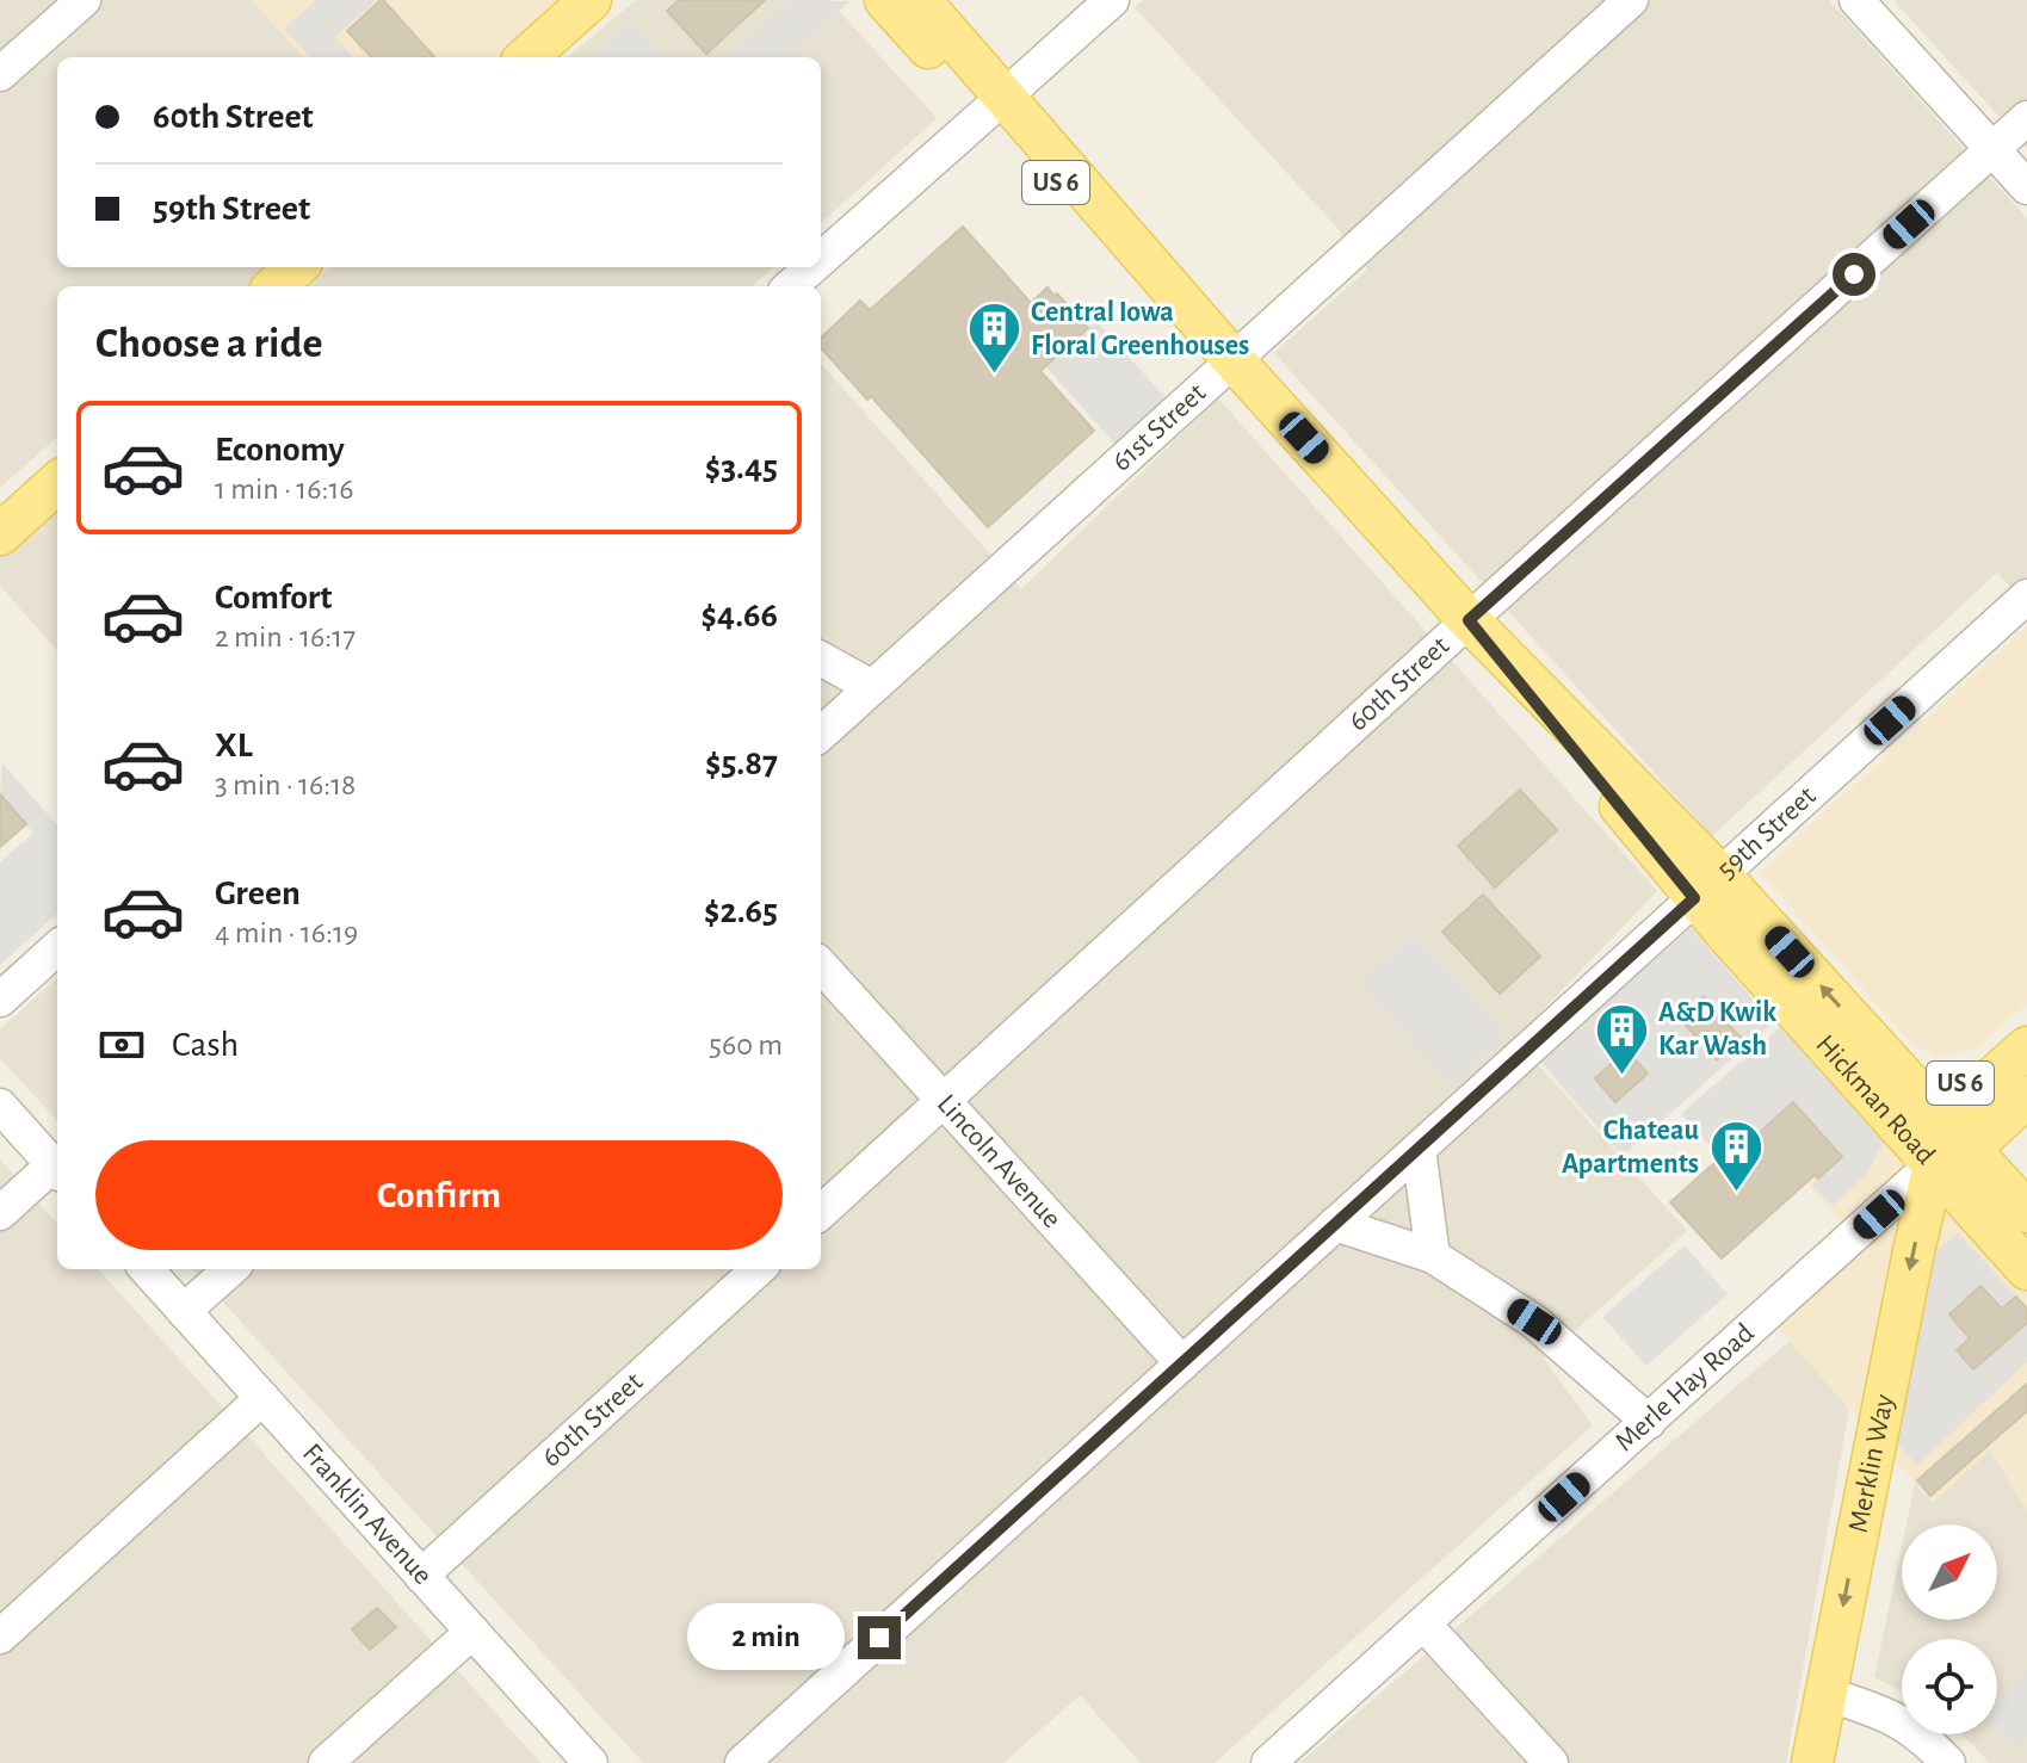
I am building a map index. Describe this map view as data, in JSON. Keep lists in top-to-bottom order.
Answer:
{
  "streets": {
    "main road": [
      "US 6",
      "Hickman Road",
      "Merle Hay Road",
      "Merklin Way"
    ],
    "street": [
      "61st Street",
      "60th Street",
      "59th Street",
      "Lincoln Avenue",
      "Franklin Avenue"
    ]
  },
  "crossings": [
    ["US 6", "Hickman Road"],
    ["US 6", "Merle Hay Road"],
    ["61st Street", "Hickman Road"],
    ["60th Street", "Hickman Road"],
    ["60th Street", "Lincoln Avenue"],
    ["60th Street", "Franklin Avenue"],
    ["59th Street", "Hickman Road"],
    ["59th Street", "Lincoln Avenue"],
    ["Hickman Road", "Merle Hay Road"],
    ["Hickman Road", "Merklin Way"],
    ["Merle Hay Road", "Merklin Way"]
  ],
  "one_way": ["Merklin Way"],
  "places": {
    "building": ["Central Iowa Floral Greenhouses", "A&D Kwik Kar Wash", "Chateau Apartments"]
  },
  "north": "top right",
  "page": {
    "banner": ["60th Street", "59th Street"],
    "heading": "Choose a ride",
    "list": [
      {
        "name": "Economy",
        "note": "1 min · 16:16",
        "value": "$3.45"
      },
      {
        "name": "Comfort",
        "note": "2 min · 16:17",
        "value": "$4.66"
      },
      {
        "name": "XL",
        "note": "3 min · 16:18",
        "value": "$5.87"
      },
      {
        "name": "Green",
        "note": "4 min · 16:19",
        "value": "$2.65"
      }
    ],
    "pay": ["Cash", "560 m"],
    "buttons": "Confirm",
    "bubble": "2 min"
  }
}
